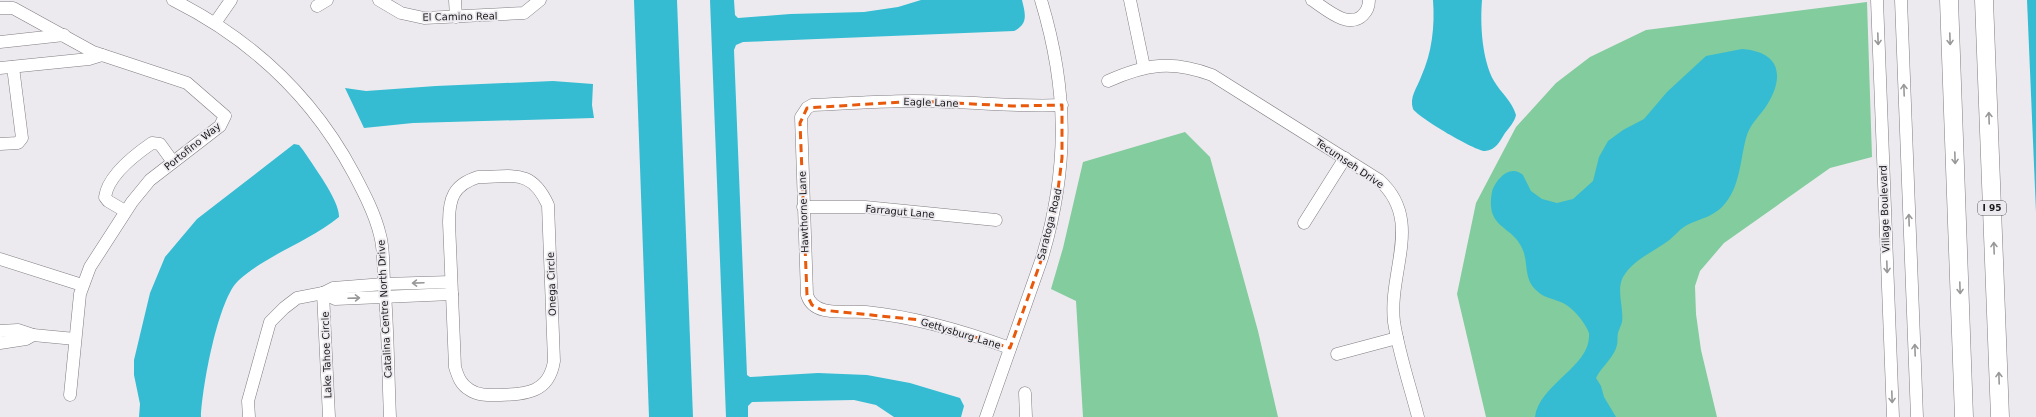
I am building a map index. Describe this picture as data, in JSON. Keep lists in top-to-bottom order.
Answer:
{
  "streets": {
    "highway": ["I 95"],
    "street": [
      "El Camino Real",
      "Eagle Lane",
      "Portofino Way",
      "Tecumseh Drive",
      "Village Boulevard",
      "Farragut Lane",
      "Hawthorne Lane",
      "Saratoga Road",
      "Onega Circle",
      "Catalina Centre North Drive",
      "Gettysburg Lane",
      "Lake Tahoe Circle"
    ]
  },
  "crossings": [
    ["Eagle Lane", "Hawthorne Lane"],
    ["Eagle Lane", "Saratoga Road"],
    ["Farragut Lane", "Hawthorne Lane"],
    ["Hawthorne Lane", "Gettysburg Lane"],
    ["Saratoga Road", "Gettysburg Lane"]
  ]
}
